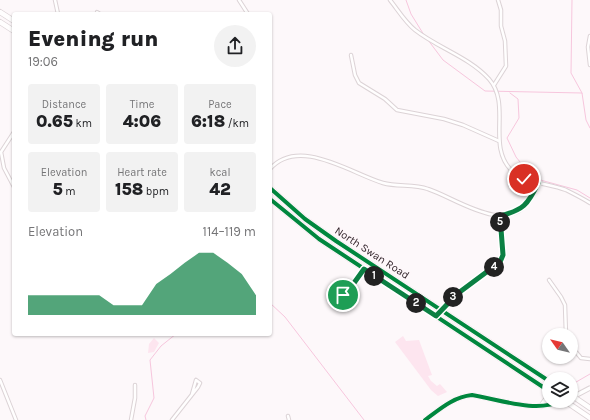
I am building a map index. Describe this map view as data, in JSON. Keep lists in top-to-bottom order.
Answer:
{
  "streets": {
    "main road": ["North Swan Road"]
  },
  "north": "top left",
  "page": {
    "heading": ["Evening run", "19:06"],
    "stats": [
      ["Distance", "0.65 km"],
      ["Time", "4:06"],
      ["Pace", "6:18 /km"],
      ["Elevation", "5 m"],
      ["Heart rate", "158 bpm"],
      ["kcal", "42"]
    ],
    "pins": [
      "5",
      "4",
      "1",
      "3",
      "2"
    ],
    "chart": ["Elevation", "114–119 m"]
  }
}
